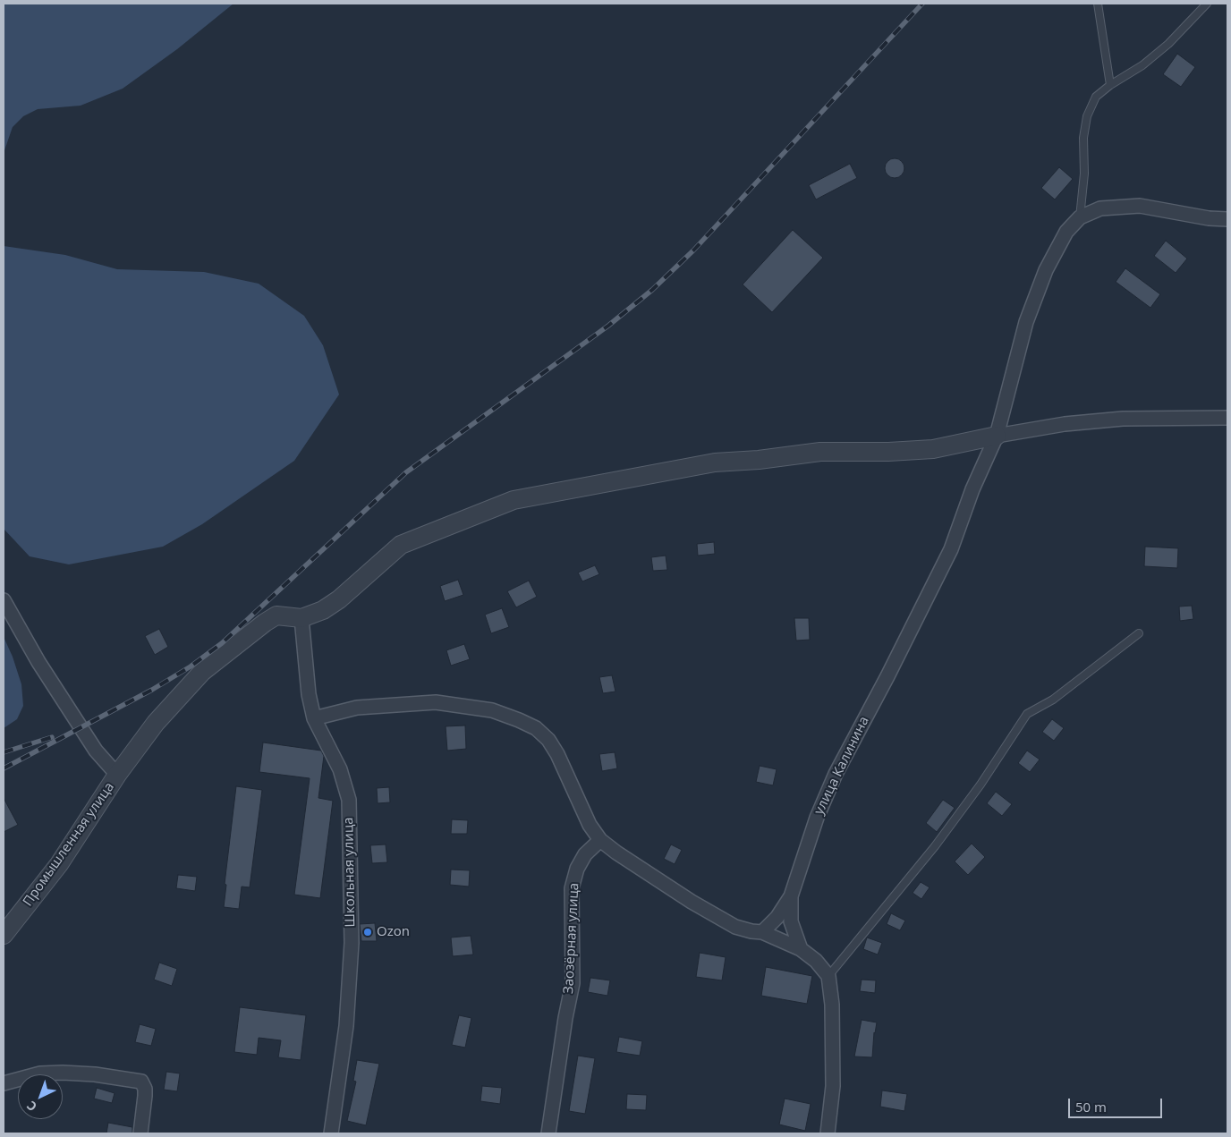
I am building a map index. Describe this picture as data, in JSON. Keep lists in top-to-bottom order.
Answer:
{
  "streets": {
    "street": [
      "улица Калинина",
      "Промышленная улица",
      "Школьная улица",
      "Заозёрная улица"
    ]
  },
  "crossings": [
    ["Промышленная улица", "Школьная улица"]
  ],
  "places": ["Ozon"],
  "scale_bar": "50 m",
  "north": "bottom left"
}
